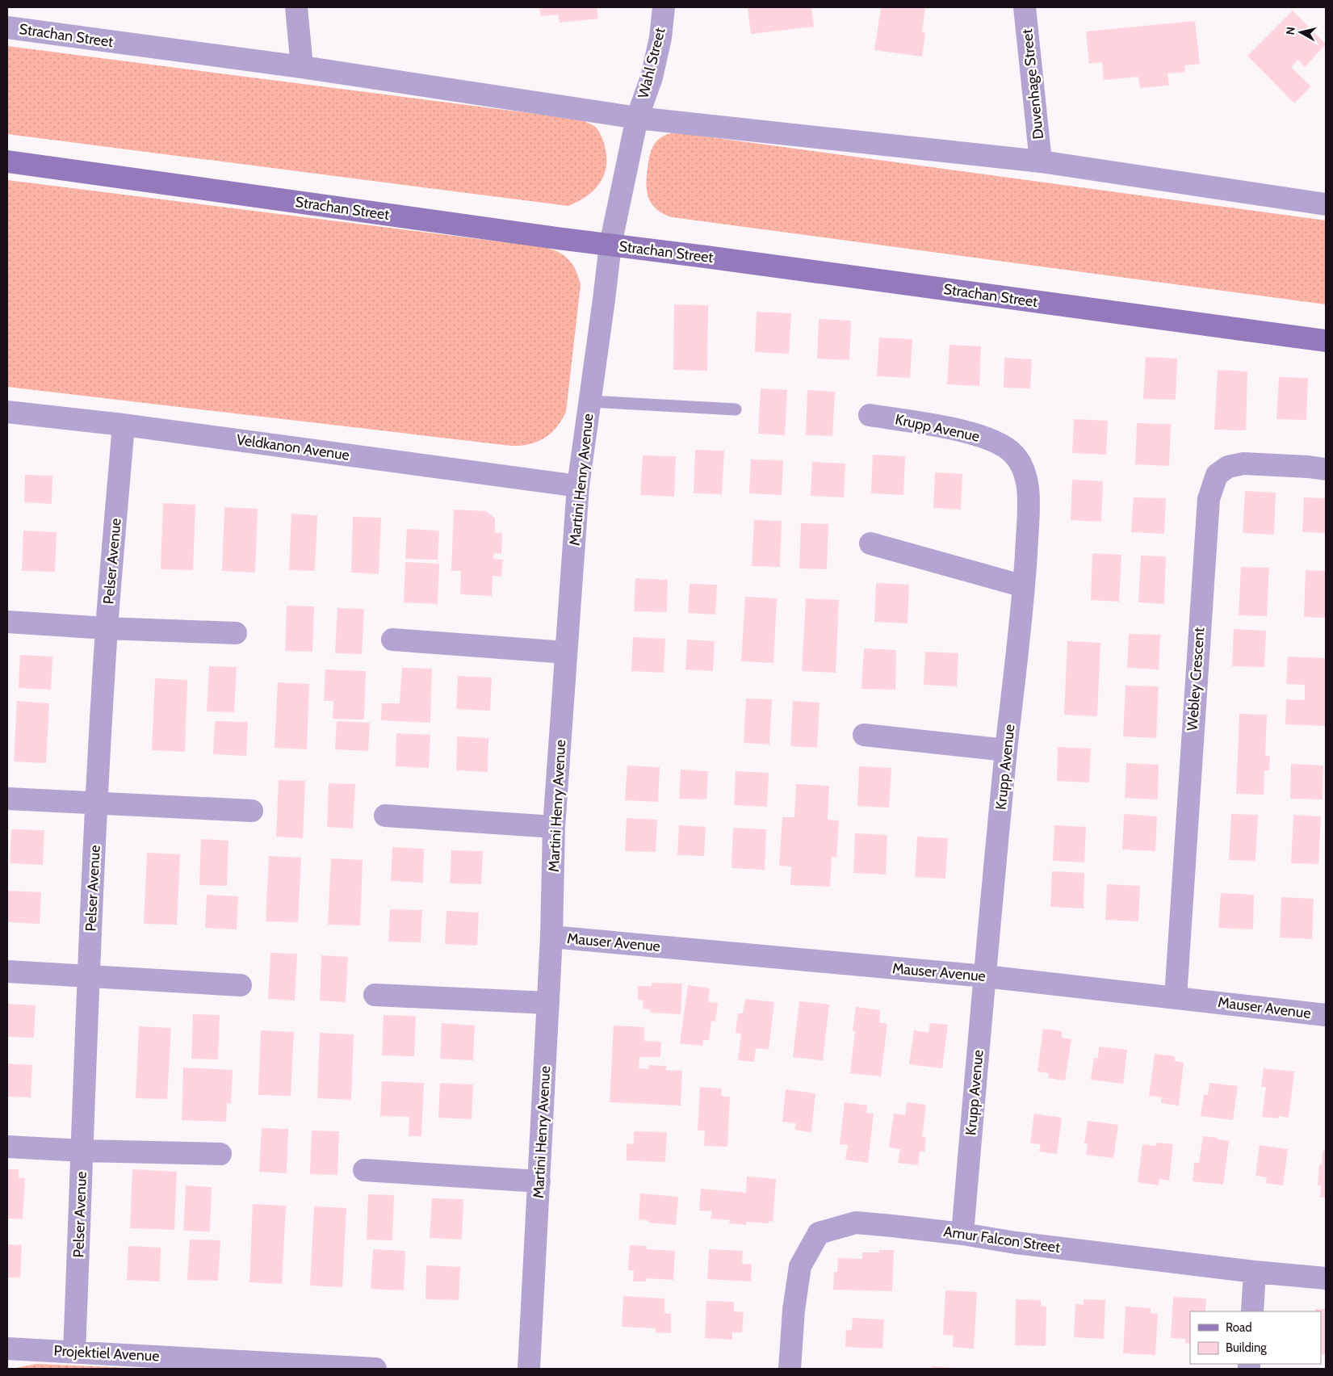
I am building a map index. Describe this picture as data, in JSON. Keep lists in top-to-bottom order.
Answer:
{
  "streets": {
    "street": [
      "Strachan Street",
      "Wahl Street",
      "Duvenhage Street",
      "Krupp Avenue",
      "Veldkanon Avenue",
      "Martini Henry Avenue",
      "Pelser Avenue",
      "Webley Crescent",
      "Mauser Avenue",
      "Amur Falcon Street",
      "Projektiel Avenue"
    ]
  },
  "crossings": [
    ["Strachan Street", "Wahl Street"],
    ["Strachan Street", "Duvenhage Street"],
    ["Strachan Street", "Martini Henry Avenue"],
    ["Wahl Street", "Martini Henry Avenue"],
    ["Krupp Avenue", "Mauser Avenue"],
    ["Krupp Avenue", "Amur Falcon Street"],
    ["Veldkanon Avenue", "Martini Henry Avenue"],
    ["Veldkanon Avenue", "Pelser Avenue"],
    ["Martini Henry Avenue", "Mauser Avenue"],
    ["Pelser Avenue", "Projektiel Avenue"],
    ["Webley Crescent", "Mauser Avenue"]
  ],
  "legend": ["Road", "Building"],
  "north": "left"
}
